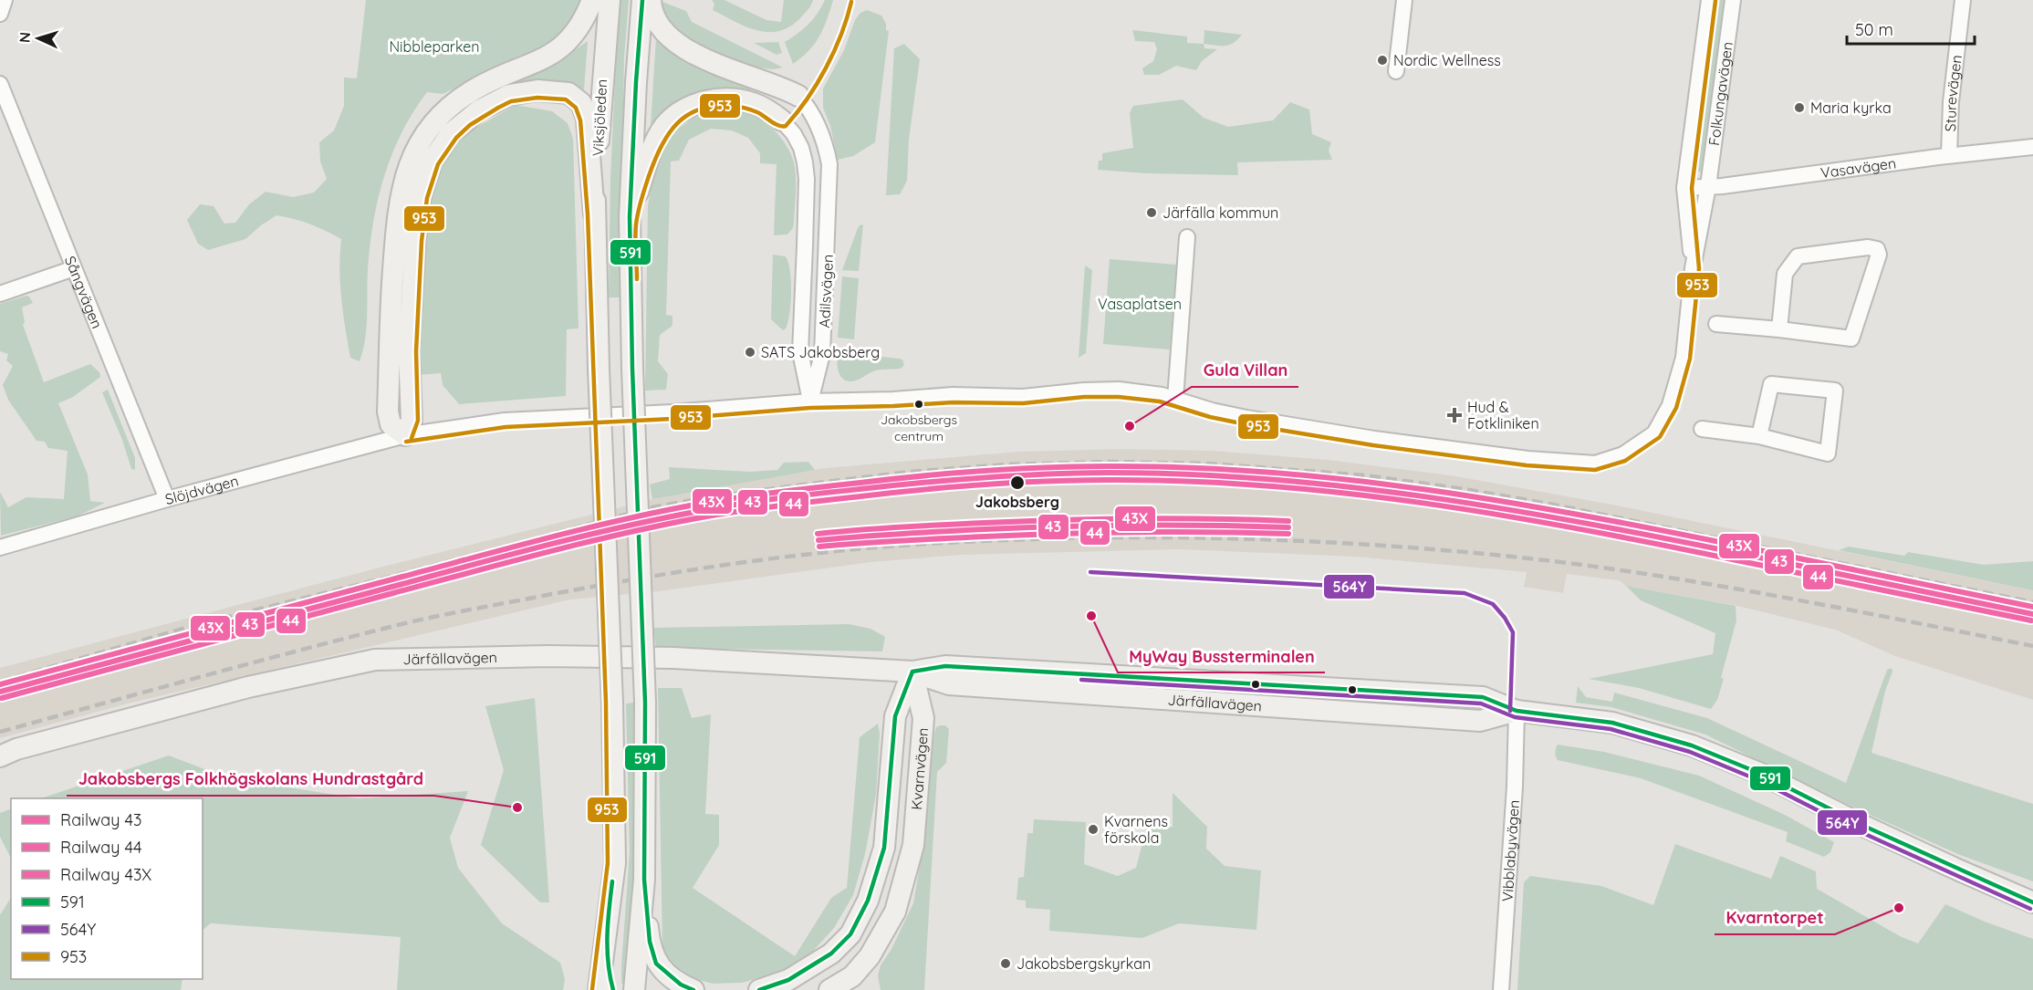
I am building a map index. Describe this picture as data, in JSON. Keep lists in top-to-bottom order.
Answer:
{
  "streets": {
    "main road": ["Viksjöleden", "Järfällavägen", "Kvarnvägen"],
    "street": [
      "Folkungavägen",
      "Sturevägen",
      "Vasavägen",
      "Adilsvägen",
      "Sångvägen",
      "Slöjdvägen",
      "Vibblabyvägen"
    ]
  },
  "crossings": [
    ["Folkungavägen", "Vasavägen"],
    ["Folkungavägen", "Slöjdvägen"],
    ["Sturevägen", "Vasavägen"],
    ["Adilsvägen", "Slöjdvägen"],
    ["Sångvägen", "Slöjdvägen"],
    ["Järfällavägen", "Kvarnvägen"],
    ["Järfällavägen", "Vibblabyvägen"]
  ],
  "parks": ["Nibbleparken", "Vasaplatsen"],
  "places": {
    "other": [
      "Nordic Wellness",
      "Maria kyrka",
      "Järfälla kommun",
      "SATS Jakobsberg",
      "Jakobsbergs centrum",
      "Gula Villan",
      "Jakobsberg",
      "MyWay Bussterminalen",
      "Jakobsbergs Folkhögskolans Hundrastgård",
      "Kvarnens förskola",
      "Kvarntorpet",
      "Jakobsbergskyrkan"
    ],
    "health": ["Hud & Fotkliniken"]
  },
  "lines": [
    "transit line 591",
    "transit line 953",
    "rail line 43X",
    "rail line 43",
    "rail line 44",
    "transit line 564Y"
  ],
  "legend": [
    "Railway 43",
    "Railway 44",
    "Railway 43X",
    "591",
    "564Y",
    "953"
  ],
  "scale_bar": "50 m",
  "north": "left"
}
